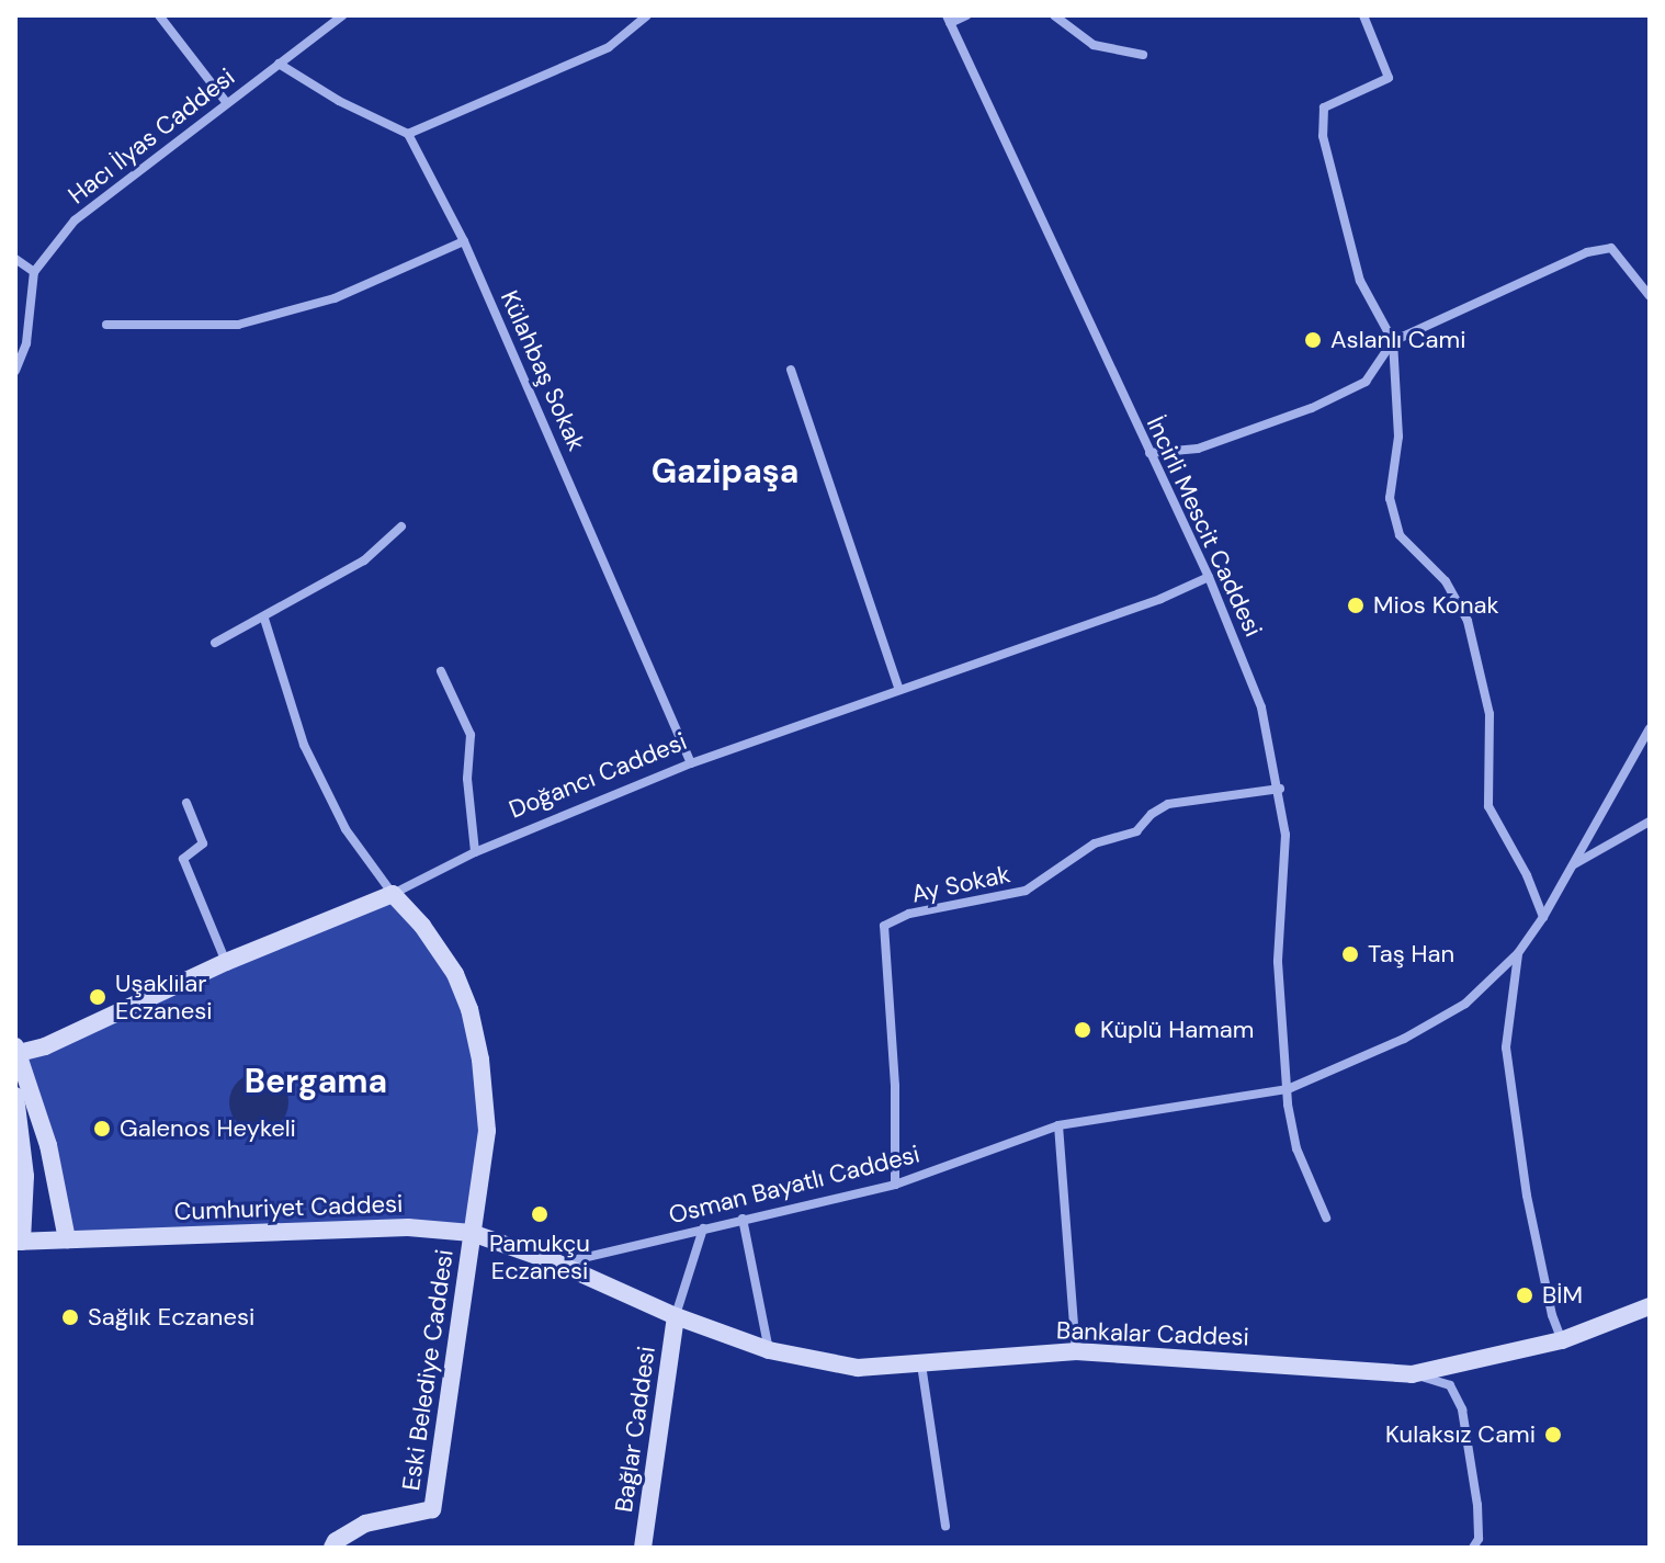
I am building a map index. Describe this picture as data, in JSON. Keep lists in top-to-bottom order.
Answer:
{
  "streets": {
    "main road": [
      "Doğancı Caddesi",
      "Cumhuriyet Caddesi",
      "Bankalar Caddesi",
      "Eski Belediye Caddesi",
      "Bağlar Caddesi"
    ],
    "street": [
      "Hacı İlyas Caddesi",
      "Külahbaş Sokak",
      "İncirli Mescit Caddesi",
      "Ay Sokak",
      "Osman Bayatlı Caddesi"
    ]
  },
  "crossings": [
    ["Külahbaş Sokak", "Doğancı Caddesi"],
    ["İncirli Mescit Caddesi", "Doğancı Caddesi"],
    ["İncirli Mescit Caddesi", "Ay Sokak"],
    ["İncirli Mescit Caddesi", "Osman Bayatlı Caddesi"],
    ["Ay Sokak", "Osman Bayatlı Caddesi"],
    ["Osman Bayatlı Caddesi", "Cumhuriyet Caddesi"],
    ["Osman Bayatlı Caddesi", "Bankalar Caddesi"],
    ["Cumhuriyet Caddesi", "Bankalar Caddesi"],
    ["Cumhuriyet Caddesi", "Eski Belediye Caddesi"],
    ["Bankalar Caddesi", "Bağlar Caddesi"]
  ],
  "districts": ["Gazipaşa", "Bergama"],
  "places": [
    "Aslanlı Cami",
    "Mios Konak",
    "Taş Han",
    "Uşaklılar Eczanesi",
    "Küplü Hamam",
    "Galenos Heykeli",
    "Pamukçu Eczanesi",
    "BİM",
    "Sağlık Eczanesi",
    "Kulaksız Cami"
  ]
}
